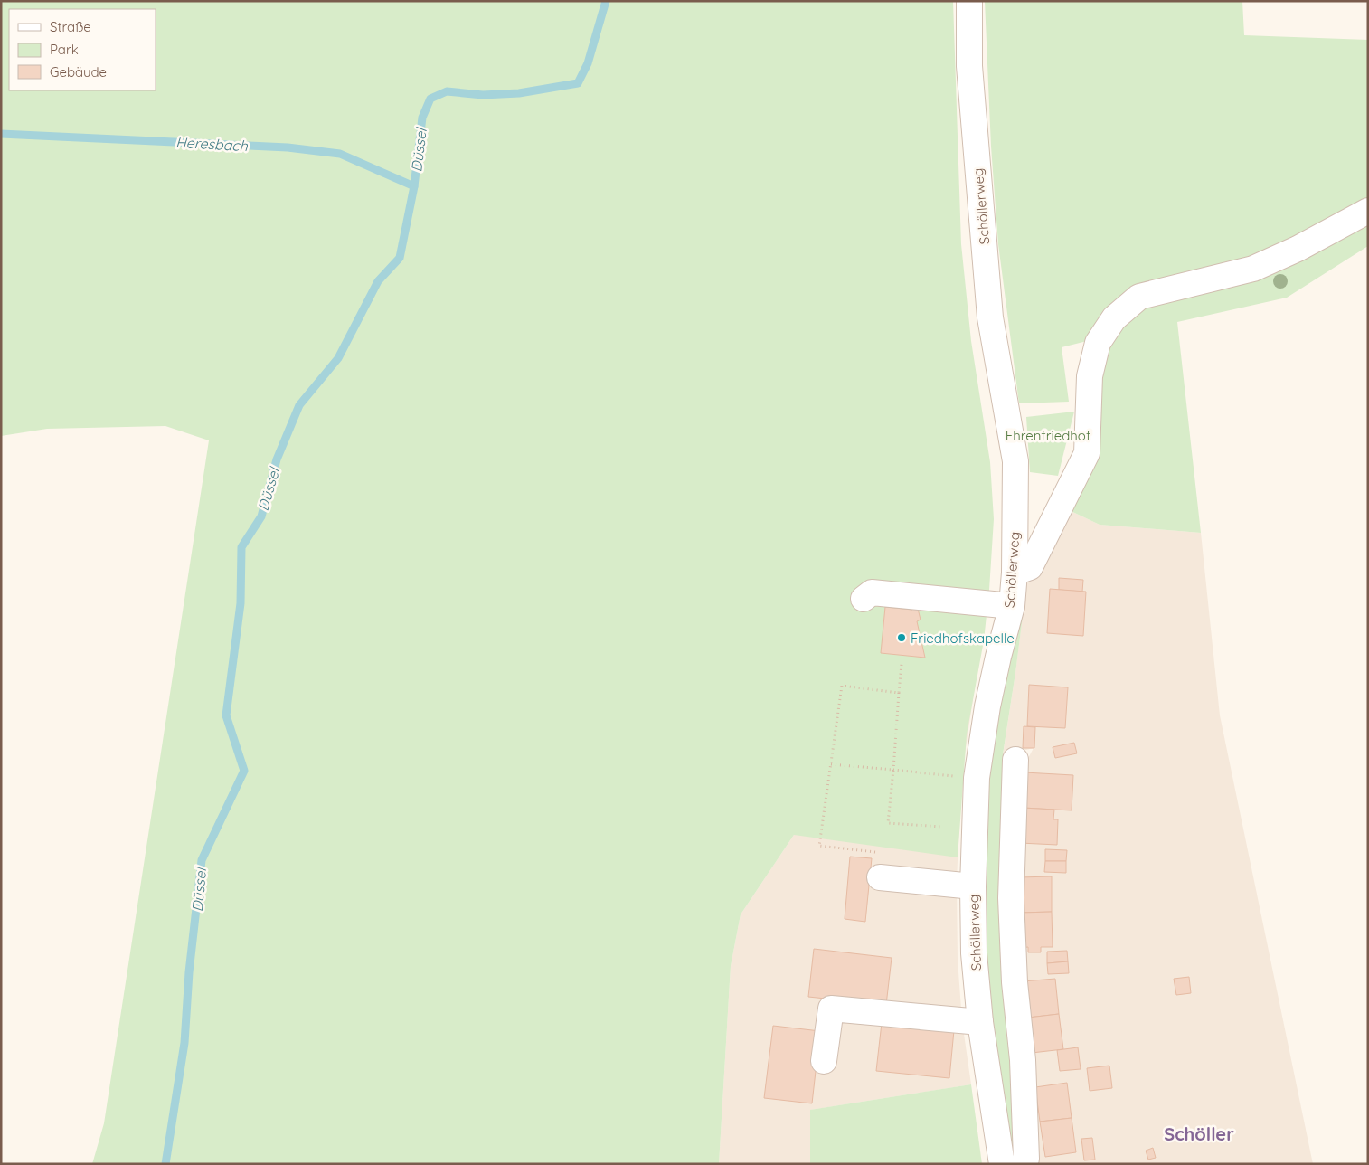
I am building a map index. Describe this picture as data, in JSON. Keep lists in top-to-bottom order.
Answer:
{
  "streets": {
    "street": ["Schöllerweg"]
  },
  "districts": ["Schöller"],
  "water": ["Heresbach", "Düssel"],
  "parks": ["Ehrenfriedhof"],
  "places": ["Friedhofskapelle"],
  "legend": ["Straße", "Park", "Gebäude"]
}
